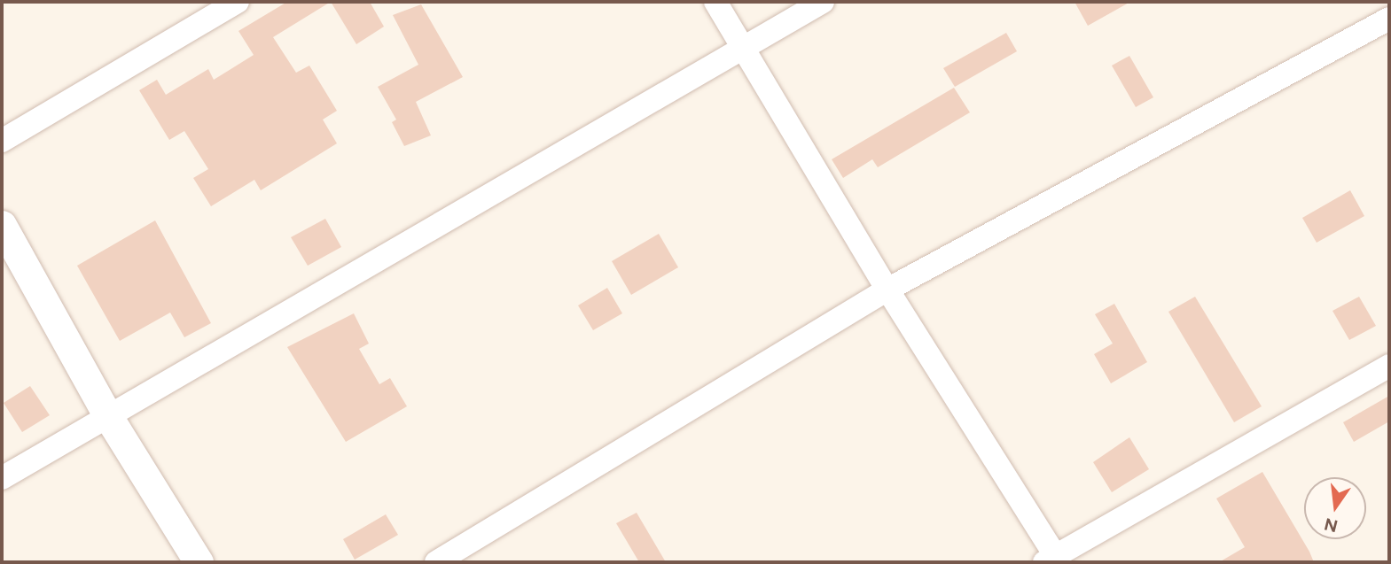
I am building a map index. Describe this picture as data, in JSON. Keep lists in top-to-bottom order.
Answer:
{
  "north": "bottom"
}
